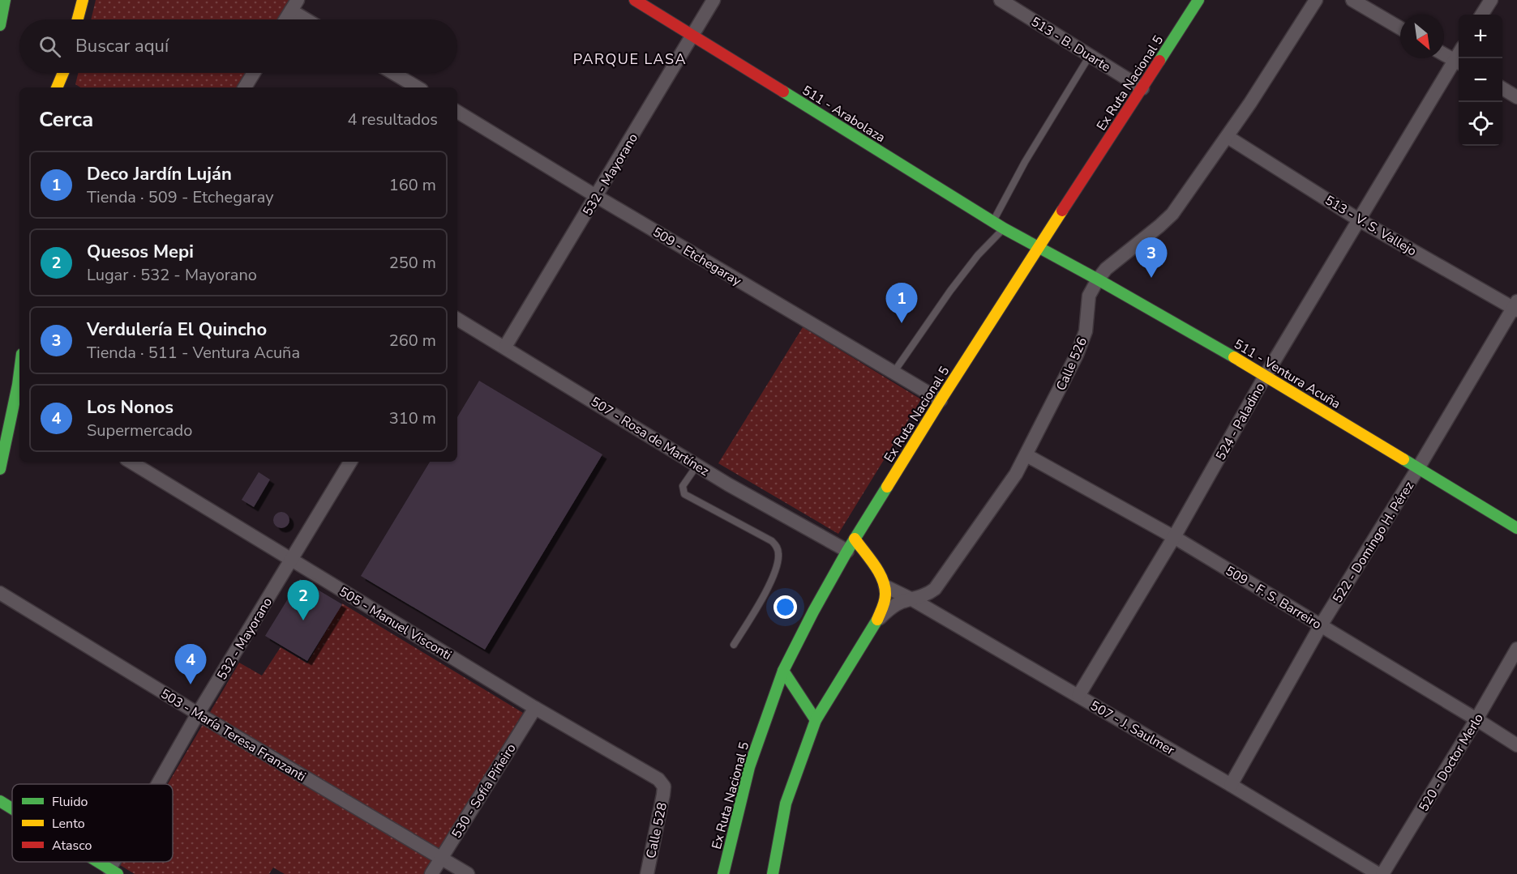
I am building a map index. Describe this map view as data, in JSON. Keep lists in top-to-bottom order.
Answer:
{
  "streets": {
    "main road": ["Ex Ruta Nacional 5", "511 - Arabolaza", "511 - Ventura Acuña"],
    "street": [
      "513 - B. Duarte",
      "532 - Mayorano",
      "513 - V. S. Vallejo",
      "509 - Etchegaray",
      "Calle 526",
      "524 - Paladino",
      "507 - Rosa de Martínez",
      "522 - Domingo H. Pérez",
      "509 - F. S. Barreiro",
      "505 - Manuel Visconti",
      "507 - J. Saulmer",
      "503 - María Teresa Franzanti",
      "520 - Doctor Merlo",
      "530 - Sofía Piñeiro",
      "Calle 528"
    ]
  },
  "crossings": [
    ["513 - B. Duarte", "Ex Ruta Nacional 5"],
    ["Ex Ruta Nacional 5", "511 - Arabolaza"],
    ["Ex Ruta Nacional 5", "509 - Etchegaray"],
    ["Ex Ruta Nacional 5", "511 - Ventura Acuña"],
    ["Ex Ruta Nacional 5", "507 - Rosa de Martínez"],
    ["511 - Arabolaza", "532 - Mayorano"],
    ["511 - Arabolaza", "511 - Ventura Acuña"],
    ["532 - Mayorano", "509 - Etchegaray"],
    ["532 - Mayorano", "507 - Rosa de Martínez"],
    ["532 - Mayorano", "505 - Manuel Visconti"],
    ["532 - Mayorano", "503 - María Teresa Franzanti"],
    ["513 - V. S. Vallejo", "Calle 526"],
    ["513 - V. S. Vallejo", "524 - Paladino"],
    ["513 - V. S. Vallejo", "522 - Domingo H. Pérez"],
    ["Calle 526", "511 - Ventura Acuña"],
    ["Calle 526", "509 - F. S. Barreiro"],
    ["Calle 526", "507 - J. Saulmer"],
    ["511 - Ventura Acuña", "524 - Paladino"],
    ["511 - Ventura Acuña", "522 - Domingo H. Pérez"],
    ["524 - Paladino", "509 - F. S. Barreiro"],
    ["524 - Paladino", "507 - J. Saulmer"],
    ["522 - Domingo H. Pérez", "509 - F. S. Barreiro"],
    ["522 - Domingo H. Pérez", "507 - J. Saulmer"],
    ["509 - F. S. Barreiro", "520 - Doctor Merlo"],
    ["505 - Manuel Visconti", "530 - Sofía Piñeiro"],
    ["505 - Manuel Visconti", "Calle 528"],
    ["503 - María Teresa Franzanti", "530 - Sofía Piñeiro"]
  ],
  "districts": ["PARQUE LASA"],
  "legend": ["Fluido", "Lento", "Atasco"],
  "north": "bottom right",
  "page": {
    "map_buttons": ["+", "−"],
    "search": "Buscar aquí",
    "heading": ["Cerca", "4 resultados"],
    "list": [
      {
        "mark": "1",
        "name": "Deco Jardín Luján",
        "note": "Tienda · 509 - Etchegaray",
        "value": "160 m"
      },
      {
        "mark": "2",
        "name": "Quesos Mepi",
        "note": "Lugar · 532 - Mayorano",
        "value": "250 m"
      },
      {
        "mark": "3",
        "name": "Verdulería El Quincho",
        "note": "Tienda · 511 - Ventura Acuña",
        "value": "260 m"
      },
      {
        "mark": "4",
        "name": "Los Nonos",
        "note": "Supermercado",
        "value": "310 m"
      }
    ],
    "pins": [
      "3",
      "1",
      "2",
      "4"
    ]
  }
}
